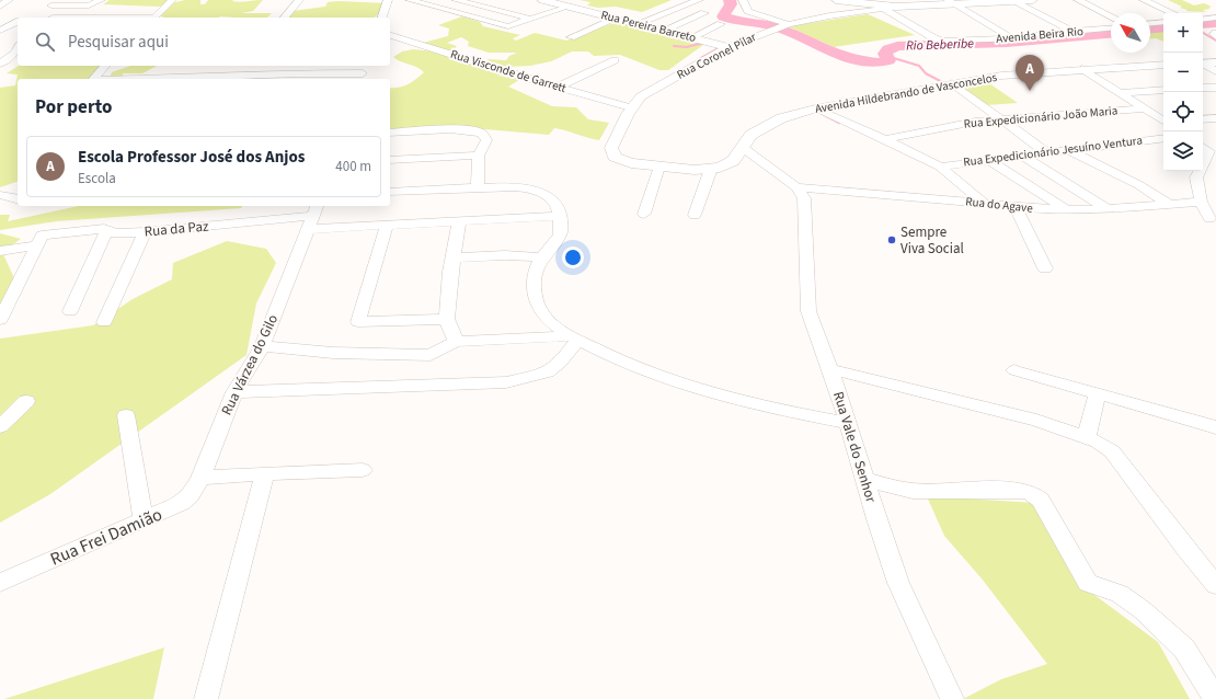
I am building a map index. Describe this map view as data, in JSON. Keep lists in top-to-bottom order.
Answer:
{
  "streets": {
    "street": [
      "Rua Pereira Barreto",
      "Avenida Beira Rio",
      "Rua Coronel Pilar",
      "Rua Visconde de Garrett",
      "Avenida Hildebrando de Vasconcelos",
      "Rua Expedicionário João Maria",
      "Rua Expedicionário Jesuíno Ventura",
      "Rua do Agave",
      "Rua da Paz",
      "Rua Várzea do Gilo",
      "Rua Vale do Senhor",
      "Rua Frei Damião"
    ]
  },
  "crossings": [
    ["Rua Pereira Barreto", "Rua Coronel Pilar"],
    ["Avenida Beira Rio", "Rua Coronel Pilar"],
    ["Rua Coronel Pilar", "Rua Visconde de Garrett"],
    ["Rua do Agave", "Rua Vale do Senhor"],
    ["Rua da Paz", "Rua Várzea do Gilo"],
    ["Rua Várzea do Gilo", "Rua Frei Damião"]
  ],
  "water": ["Rio Beberibe"],
  "places": ["Sempre Viva Social"],
  "north": "top left",
  "page": {
    "map_buttons": ["+", "−"],
    "search": "Pesquisar aqui",
    "pins": "A",
    "heading": "Por perto",
    "list": [
      {
        "mark": "A",
        "name": "Escola Professor José dos Anjos",
        "note": "Escola",
        "value": "400 m"
      }
    ]
  }
}
